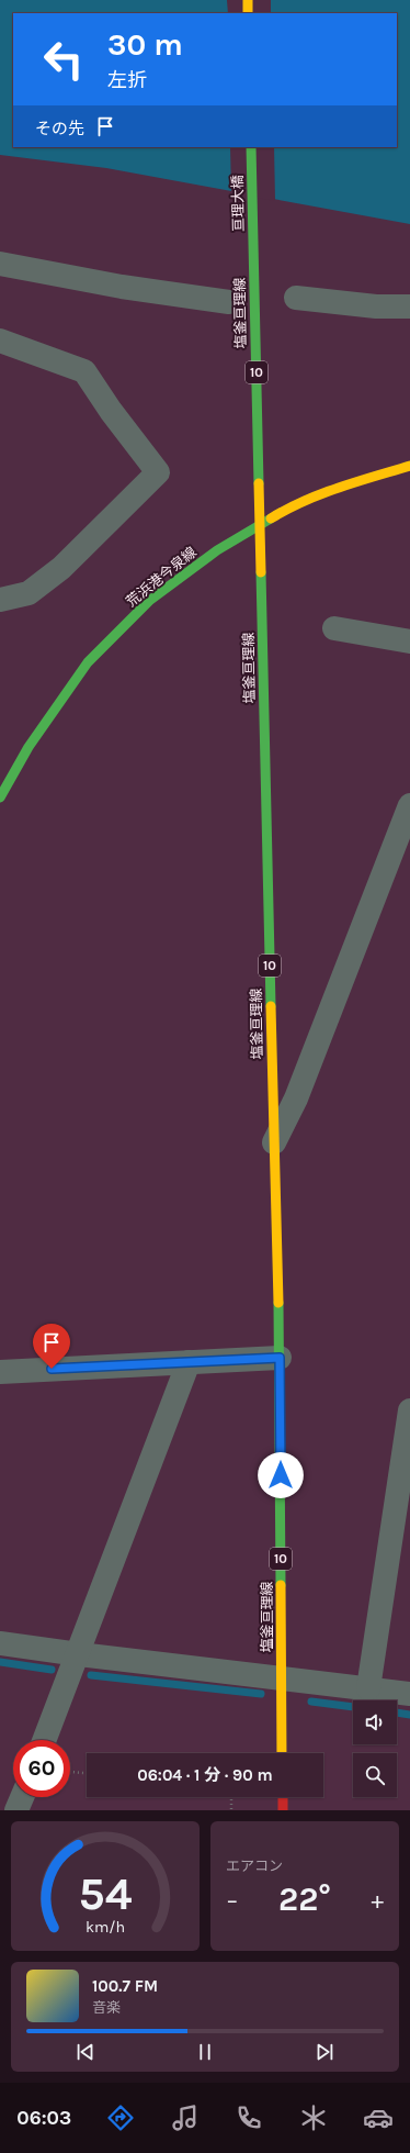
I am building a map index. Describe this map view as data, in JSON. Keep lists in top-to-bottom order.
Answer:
{
  "streets": {
    "main road": [
      "亘理大橋",
      "塩釜亘理線",
      "10",
      "荒浜港今泉線"
    ]
  },
  "crossings": [
    ["亘理大橋", "塩釜亘理線"]
  ],
  "page": {
    "turn": ["30 m", "左折"],
    "then": "その先",
    "limit": "60",
    "trip": "06:04 · 1 分 · 90 m",
    "tile": "エアコン",
    "heat": ["−", "22°", "+"],
    "song": ["100.7 FM", "音楽"],
    "tabs": "06:03",
    "gauge": ["54", "km/h"]
  }
}
